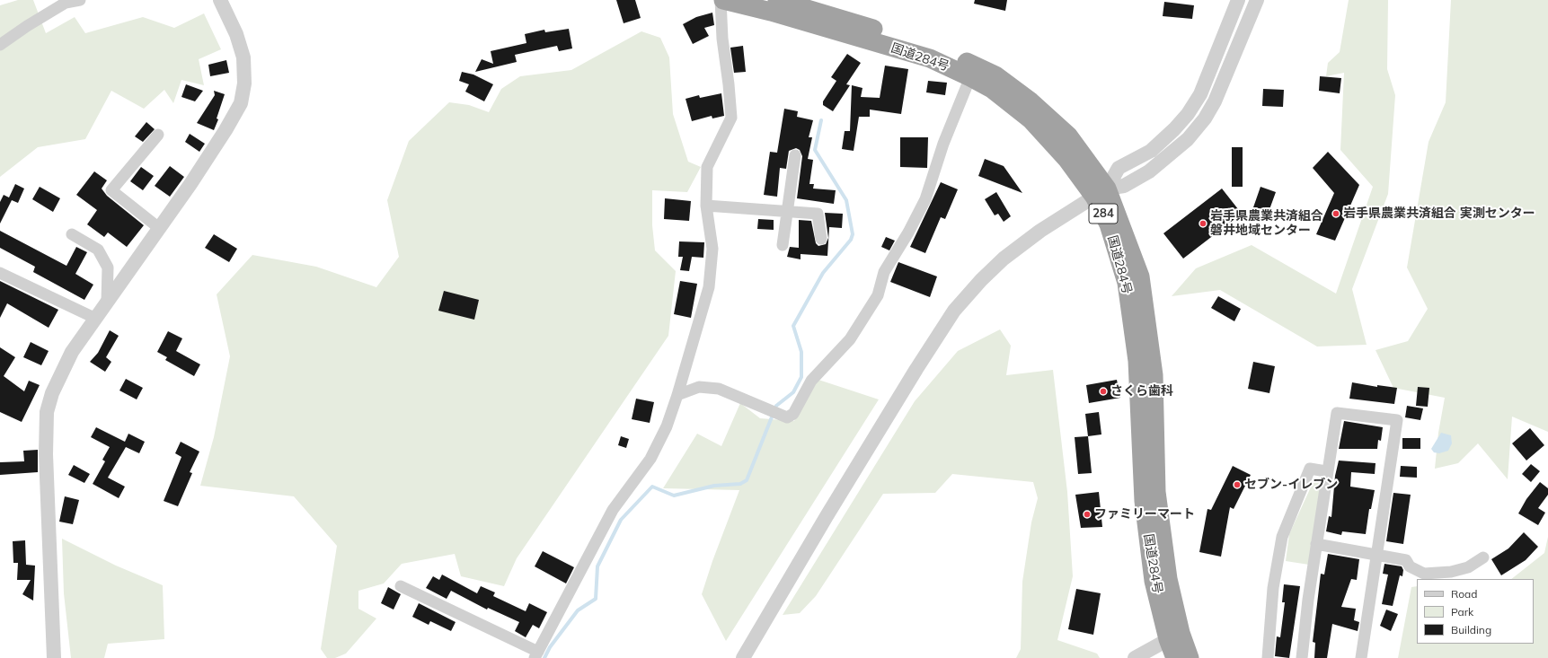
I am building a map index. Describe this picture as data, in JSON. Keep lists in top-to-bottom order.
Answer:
{
  "streets": {
    "highway": ["国道284号", "284"]
  },
  "places": [
    "岩手県農業共済組合 実測センター",
    "岩手県農業共済組合 磐井地域センター",
    "さくら歯科",
    "セブン-イレブン",
    "ファミリーマート"
  ],
  "legend": ["Road", "Park", "Building"]
}
